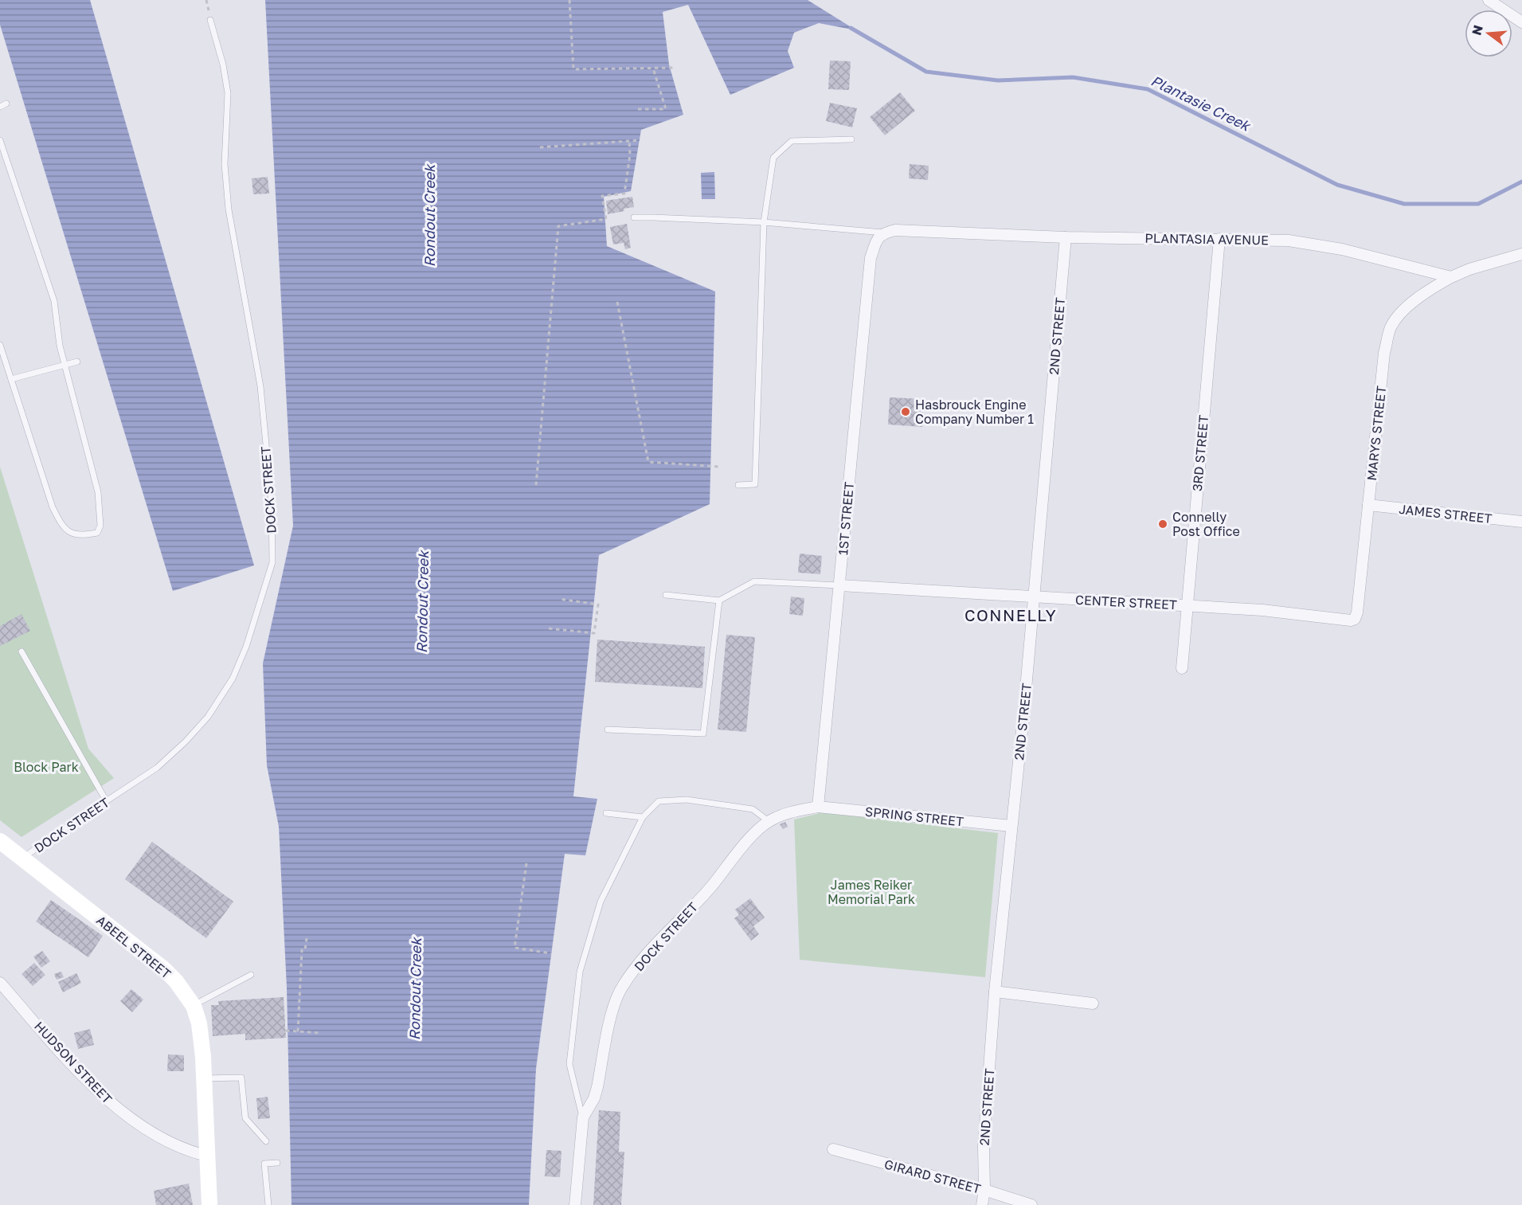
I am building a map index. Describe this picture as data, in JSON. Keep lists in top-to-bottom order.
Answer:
{
  "streets": {
    "street": [
      "PLANTASIA AVENUE",
      "2ND STREET",
      "MARYS STREET",
      "3RD STREET",
      "DOCK STREET",
      "JAMES STREET",
      "1ST STREET",
      "CENTER STREET",
      "SPRING STREET",
      "ABEEL STREET",
      "HUDSON STREET",
      "GIRARD STREET"
    ]
  },
  "crossings": [
    ["PLANTASIA AVENUE", "2ND STREET"],
    ["PLANTASIA AVENUE", "MARYS STREET"],
    ["PLANTASIA AVENUE", "3RD STREET"],
    ["PLANTASIA AVENUE", "1ST STREET"],
    ["2ND STREET", "CENTER STREET"],
    ["2ND STREET", "SPRING STREET"],
    ["2ND STREET", "GIRARD STREET"],
    ["MARYS STREET", "JAMES STREET"],
    ["MARYS STREET", "CENTER STREET"],
    ["3RD STREET", "CENTER STREET"],
    ["DOCK STREET", "1ST STREET"],
    ["DOCK STREET", "SPRING STREET"],
    ["DOCK STREET", "ABEEL STREET"],
    ["1ST STREET", "CENTER STREET"],
    ["1ST STREET", "SPRING STREET"],
    ["ABEEL STREET", "HUDSON STREET"]
  ],
  "districts": ["CONNELLY"],
  "water": ["Plantasie Creek", "Rondout Creek"],
  "parks": ["Block Park", "James Reiker Memorial Park"],
  "places": ["Hasbrouck Engine Company Number 1", "Connelly Post Office"],
  "north": "left"
}
